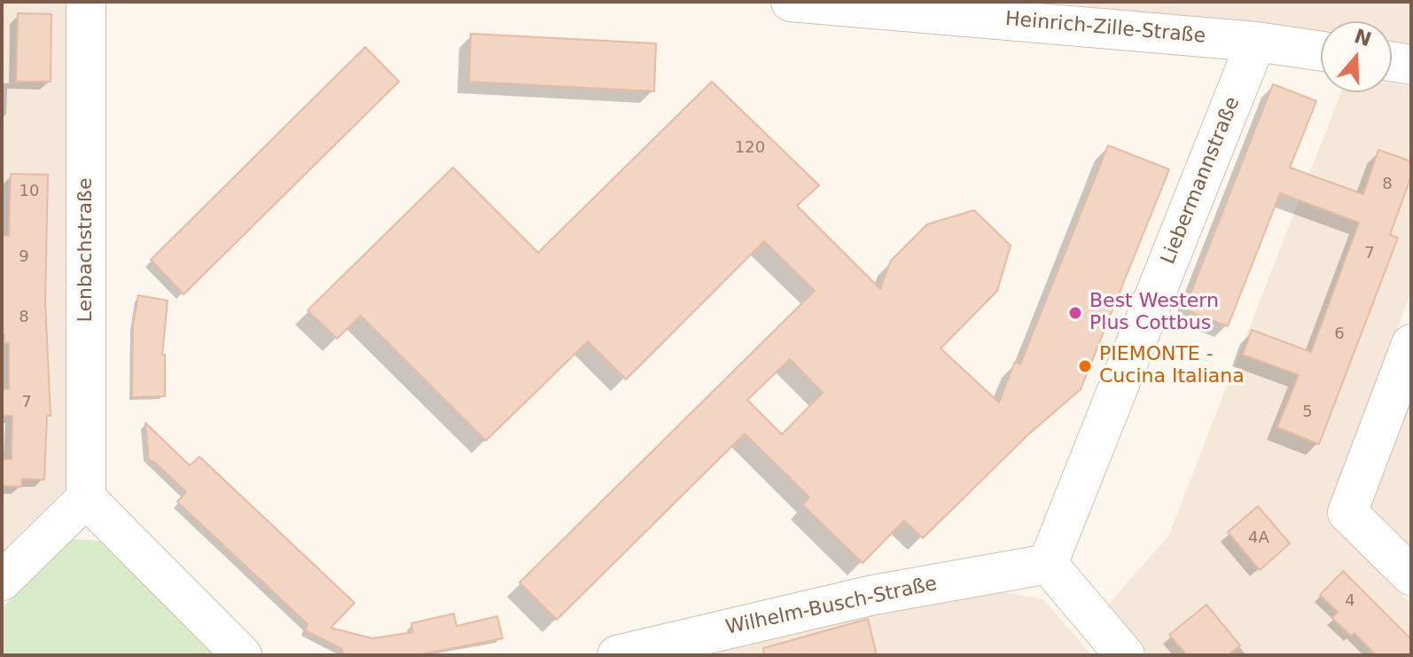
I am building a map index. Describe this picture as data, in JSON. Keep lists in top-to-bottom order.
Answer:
{
  "streets": {
    "street": [
      "Heinrich-Zille-Straße",
      "Liebermannstraße",
      "Lenbachstraße",
      "Wilhelm-Busch-Straße"
    ]
  },
  "crossings": [
    ["Heinrich-Zille-Straße", "Liebermannstraße"],
    ["Liebermannstraße", "Wilhelm-Busch-Straße"]
  ],
  "places": ["Best Western Plus Cottbus", "PIEMONTE - Cucina Italiana"],
  "house_numbers": [
    "120",
    "8",
    "10",
    "7",
    "9",
    "8",
    "6",
    "7",
    "5",
    "4A",
    "4"
  ],
  "north": "top"
}
